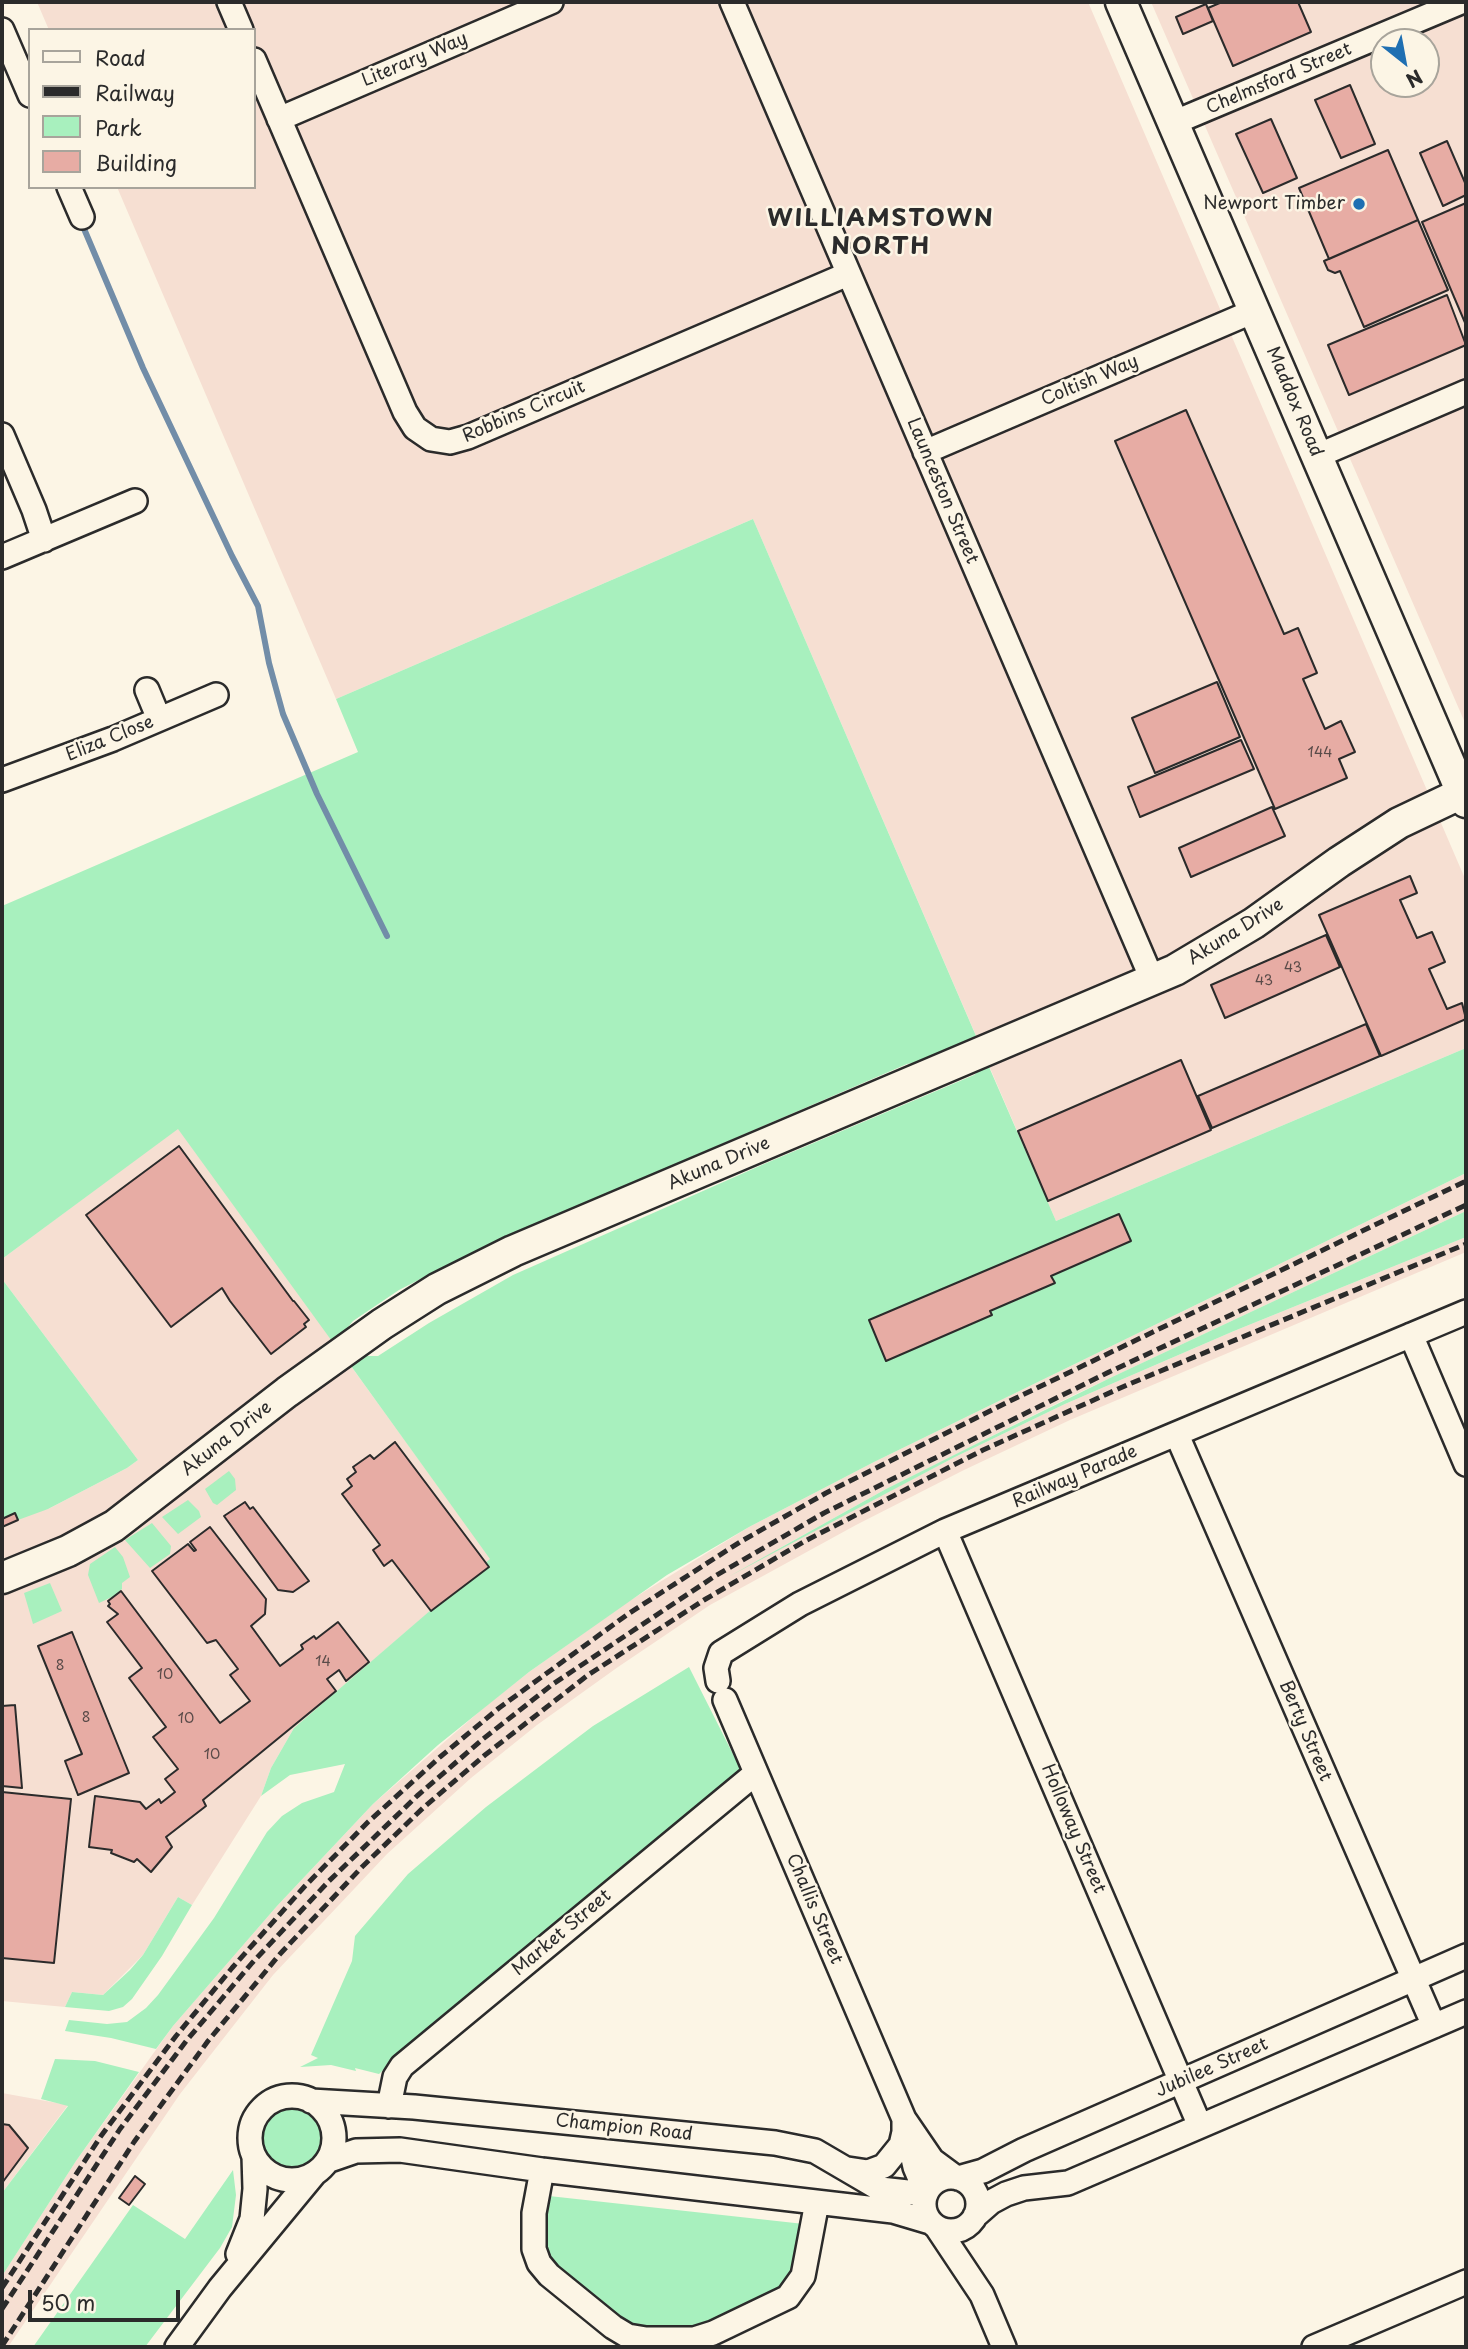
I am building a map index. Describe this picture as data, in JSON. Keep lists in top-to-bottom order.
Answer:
{
  "streets": {
    "street": [
      "Literary Way",
      "Chelmsford Street",
      "Coltish Way",
      "Maddox Road",
      "Robbins Circuit",
      "Launceston Street",
      "Eliza Close",
      "Akuna Drive",
      "Railway Parade",
      "Berty Street",
      "Holloway Street",
      "Challis Street",
      "Market Street",
      "Jubilee Street",
      "Champion Road"
    ]
  },
  "crossings": [
    ["Literary Way", "Robbins Circuit"],
    ["Chelmsford Street", "Maddox Road"],
    ["Coltish Way", "Maddox Road"],
    ["Coltish Way", "Launceston Street"],
    ["Maddox Road", "Akuna Drive"],
    ["Robbins Circuit", "Launceston Street"],
    ["Launceston Street", "Akuna Drive"],
    ["Railway Parade", "Berty Street"],
    ["Railway Parade", "Holloway Street"],
    ["Railway Parade", "Challis Street"],
    ["Berty Street", "Jubilee Street"],
    ["Holloway Street", "Jubilee Street"],
    ["Challis Street", "Market Street"],
    ["Challis Street", "Jubilee Street"],
    ["Challis Street", "Champion Road"],
    ["Market Street", "Champion Road"],
    ["Jubilee Street", "Champion Road"]
  ],
  "districts": ["WILLIAMSTOWN NORTH"],
  "places": ["Newport Timber"],
  "house_numbers": [
    "144",
    "43",
    "43",
    "14",
    "8",
    "10",
    "8",
    "10",
    "10"
  ],
  "legend": [
    "Road",
    "Railway",
    "Park",
    "Building"
  ],
  "scale_bar": "50 m",
  "north": "bottom right"
}
